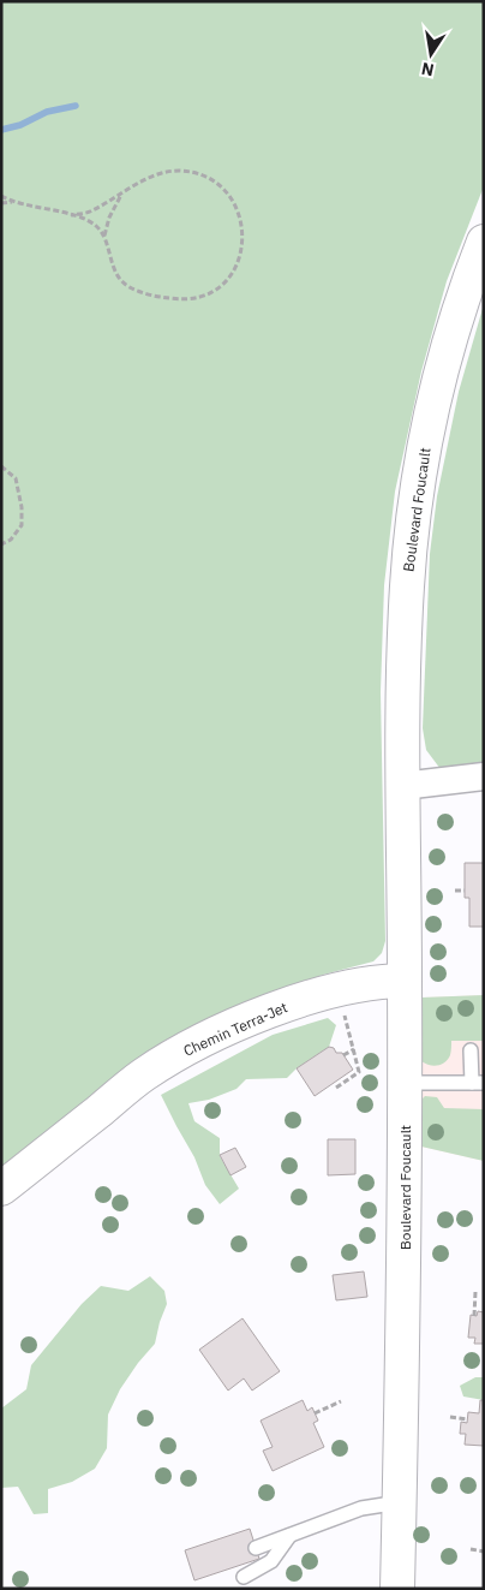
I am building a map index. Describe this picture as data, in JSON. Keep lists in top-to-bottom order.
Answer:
{
  "streets": {
    "street": ["Boulevard Foucault", "Chemin Terra-Jet"]
  },
  "crossings": [
    ["Boulevard Foucault", "Chemin Terra-Jet"]
  ],
  "north": "bottom"
}
